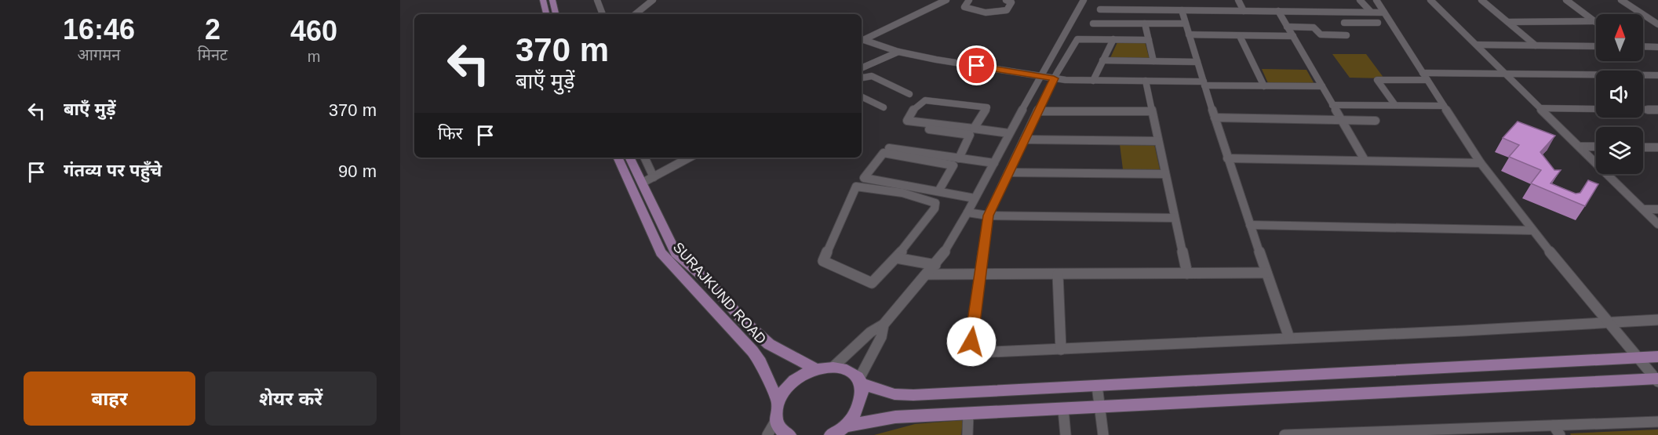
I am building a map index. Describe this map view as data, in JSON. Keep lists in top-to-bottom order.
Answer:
{
  "streets": {
    "main road": ["SURAJKUND ROAD"]
  },
  "north": "top",
  "page": {
    "eta": [
      "16:46",
      "आगमन",
      "2",
      "मिनट",
      "460",
      "m"
    ],
    "turn": ["370 m", "बाएँ मुड़ें"],
    "list": [
      {
        "name": "बाएँ मुड़ें",
        "value": "370 m"
      },
      {
        "name": "गंतव्य पर पहुँचे",
        "value": "90 m"
      }
    ],
    "then": "फिर",
    "buttons": ["बाहर", "शेयर करें"]
  }
}
